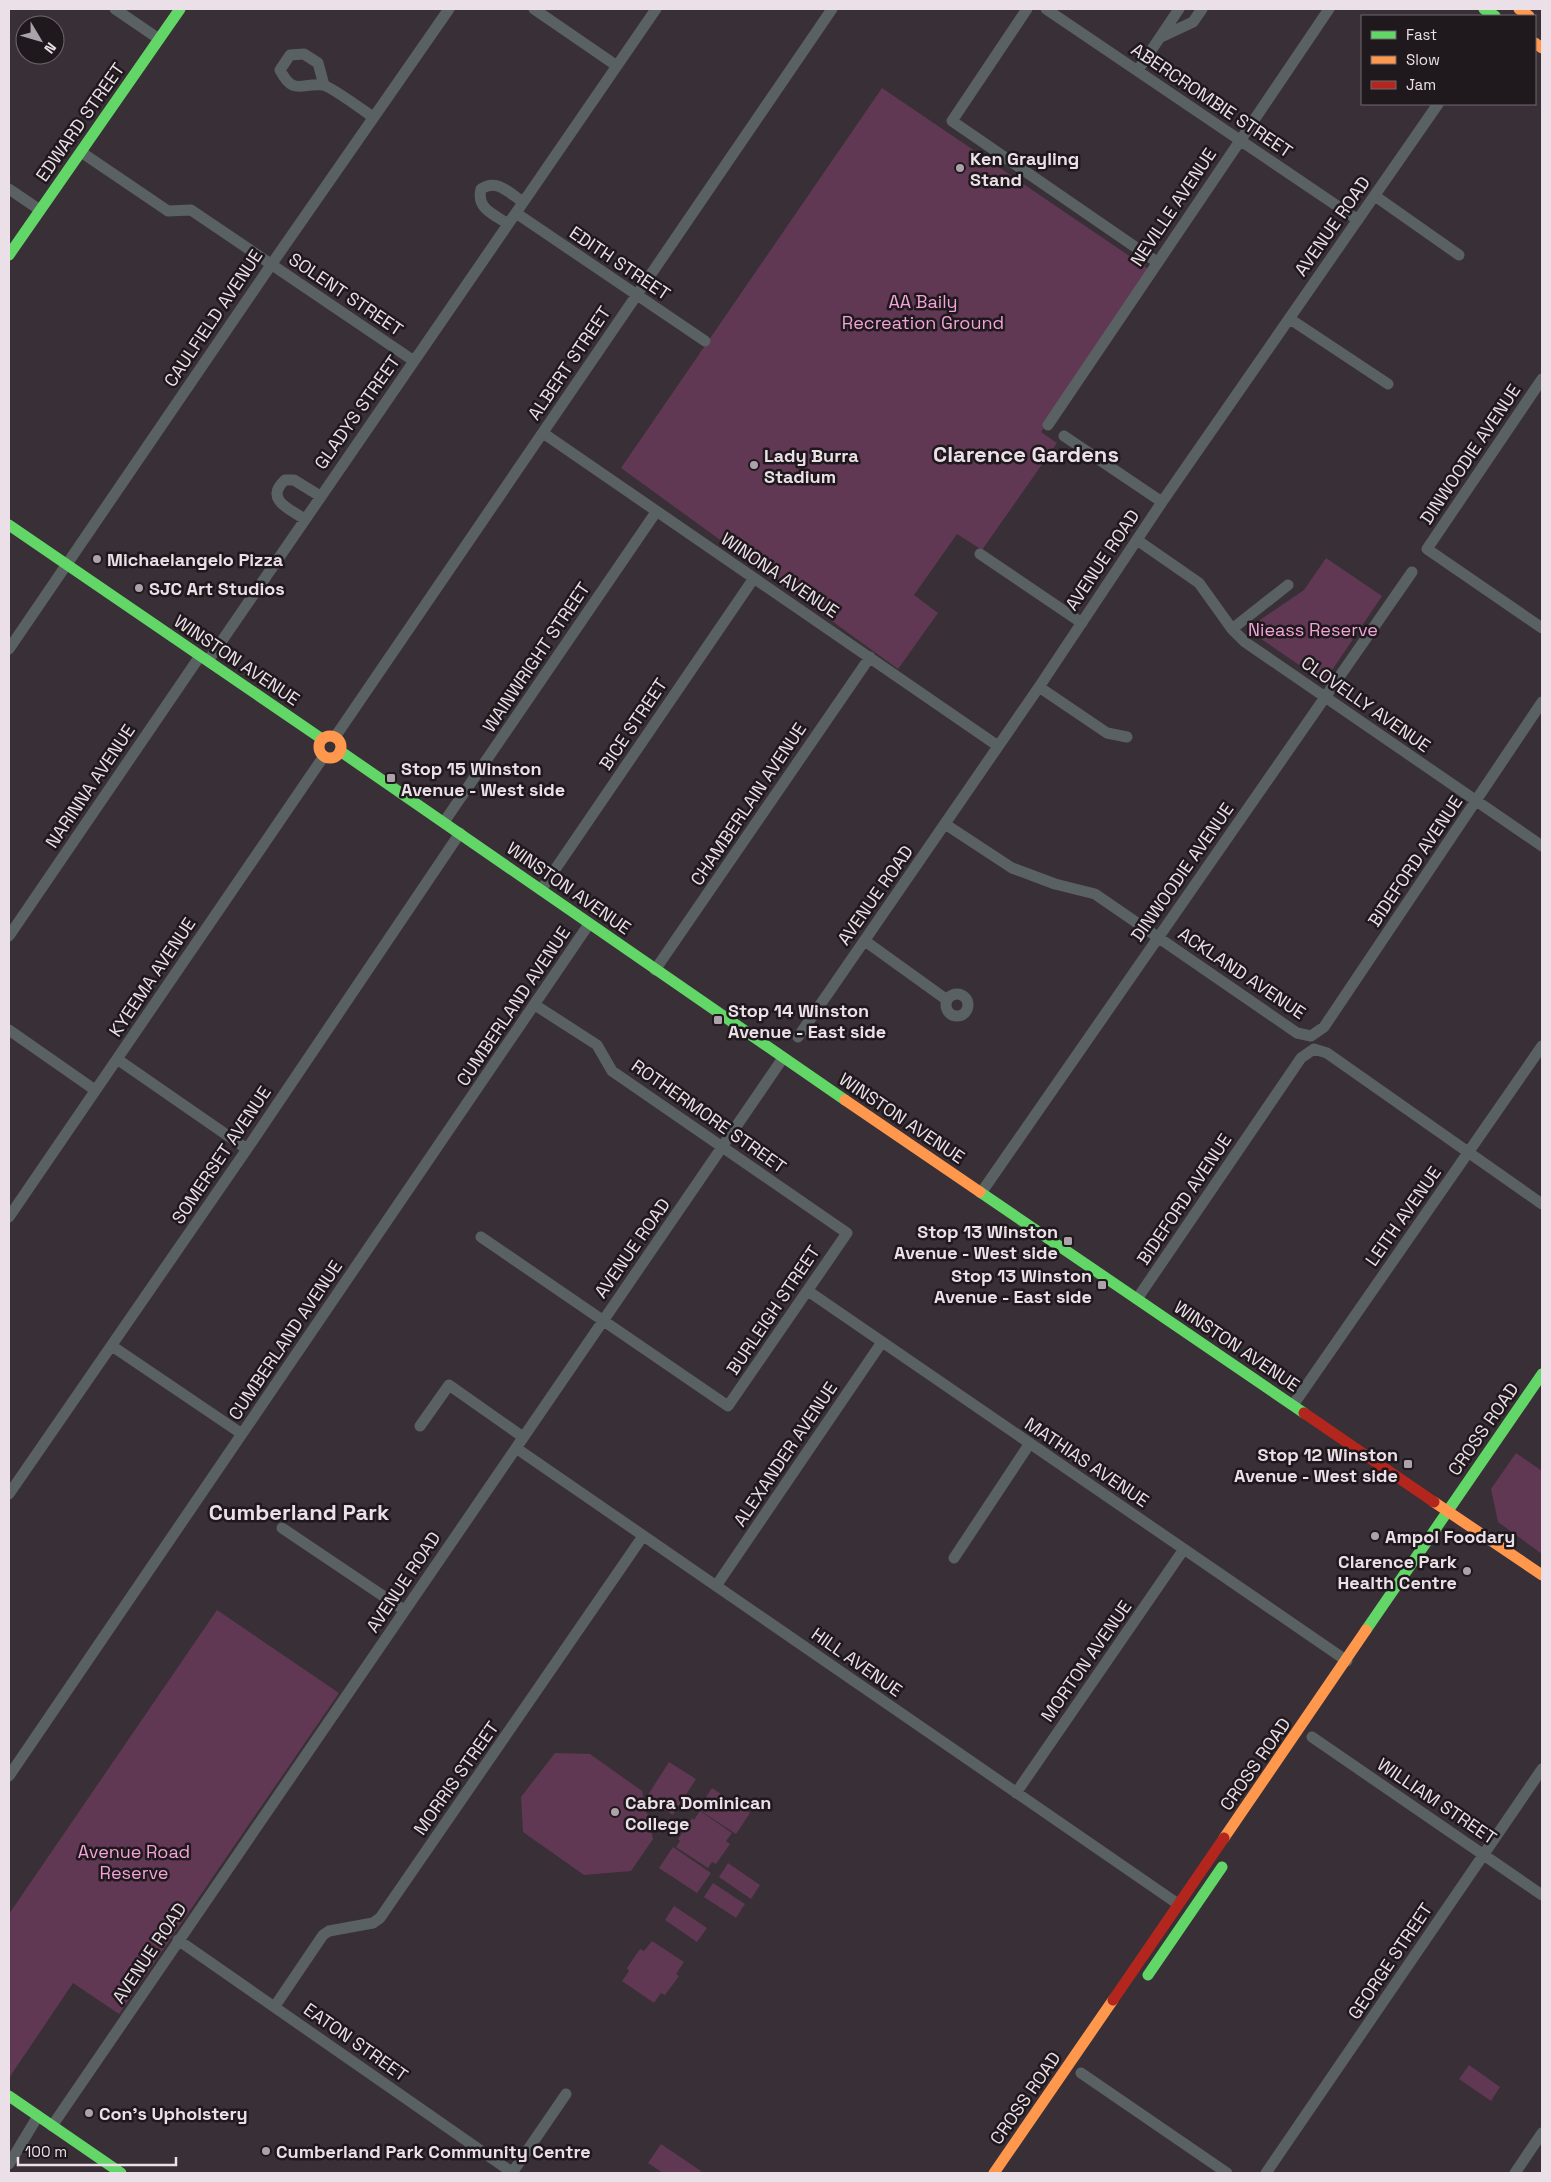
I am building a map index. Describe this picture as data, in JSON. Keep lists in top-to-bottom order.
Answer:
{
  "streets": {
    "main road": ["EDWARD STREET", "WINSTON AVENUE", "CROSS ROAD"],
    "street": [
      "ABERCROMBIE STREET",
      "NEVILLE AVENUE",
      "AVENUE ROAD",
      "EDITH STREET",
      "SOLENT STREET",
      "CAULFIELD AVENUE",
      "ALBERT STREET",
      "GLADYS STREET",
      "DINWOODIE AVENUE",
      "WINONA AVENUE",
      "WAINWRIGHT STREET",
      "CLOVELLY AVENUE",
      "BICE STREET",
      "NARINNA AVENUE",
      "CHAMBERLAIN AVENUE",
      "BIDEFORD AVENUE",
      "ACKLAND AVENUE",
      "KYEEMA AVENUE",
      "CUMBERLAND AVENUE",
      "ROTHERMORE STREET",
      "SOMERSET AVENUE",
      "LEITH AVENUE",
      "BURLEIGH STREET",
      "ALEXANDER AVENUE",
      "MATHIAS AVENUE",
      "MORTON AVENUE",
      "HILL AVENUE",
      "MORRIS STREET",
      "WILLIAM STREET",
      "GEORGE STREET",
      "EATON STREET"
    ]
  },
  "crossings": [
    ["ABERCROMBIE STREET", "NEVILLE AVENUE"],
    ["ABERCROMBIE STREET", "AVENUE ROAD"],
    ["EDWARD STREET", "SOLENT STREET"],
    ["AVENUE ROAD", "WINONA AVENUE"],
    ["AVENUE ROAD", "WINSTON AVENUE"],
    ["AVENUE ROAD", "CLOVELLY AVENUE"],
    ["AVENUE ROAD", "ACKLAND AVENUE"],
    ["AVENUE ROAD", "ROTHERMORE STREET"],
    ["AVENUE ROAD", "BURLEIGH STREET"],
    ["AVENUE ROAD", "HILL AVENUE"],
    ["AVENUE ROAD", "EATON STREET"],
    ["EDITH STREET", "ALBERT STREET"],
    ["EDITH STREET", "GLADYS STREET"],
    ["SOLENT STREET", "CAULFIELD AVENUE"],
    ["SOLENT STREET", "GLADYS STREET"],
    ["CAULFIELD AVENUE", "WINSTON AVENUE"],
    ["ALBERT STREET", "WINONA AVENUE"],
    ["ALBERT STREET", "WINSTON AVENUE"],
    ["ALBERT STREET", "KYEEMA AVENUE"],
    ["GLADYS STREET", "WINSTON AVENUE"],
    ["GLADYS STREET", "NARINNA AVENUE"],
    ["DINWOODIE AVENUE", "WINSTON AVENUE"],
    ["DINWOODIE AVENUE", "CLOVELLY AVENUE"],
    ["DINWOODIE AVENUE", "ACKLAND AVENUE"],
    ["WINONA AVENUE", "WAINWRIGHT STREET"],
    ["WINONA AVENUE", "BICE STREET"],
    ["WINONA AVENUE", "CHAMBERLAIN AVENUE"],
    ["WAINWRIGHT STREET", "WINSTON AVENUE"],
    ["WINSTON AVENUE", "BICE STREET"],
    ["WINSTON AVENUE", "NARINNA AVENUE"],
    ["WINSTON AVENUE", "CHAMBERLAIN AVENUE"],
    ["WINSTON AVENUE", "BIDEFORD AVENUE"],
    ["WINSTON AVENUE", "KYEEMA AVENUE"],
    ["WINSTON AVENUE", "CUMBERLAND AVENUE"],
    ["WINSTON AVENUE", "SOMERSET AVENUE"],
    ["WINSTON AVENUE", "LEITH AVENUE"],
    ["WINSTON AVENUE", "CROSS ROAD"],
    ["CLOVELLY AVENUE", "BIDEFORD AVENUE"],
    ["BIDEFORD AVENUE", "ACKLAND AVENUE"],
    ["BIDEFORD AVENUE", "LEITH AVENUE"],
    ["CUMBERLAND AVENUE", "ROTHERMORE STREET"],
    ["ROTHERMORE STREET", "BURLEIGH STREET"],
    ["BURLEIGH STREET", "MATHIAS AVENUE"],
    ["CROSS ROAD", "MATHIAS AVENUE"],
    ["CROSS ROAD", "HILL AVENUE"],
    ["ALEXANDER AVENUE", "MATHIAS AVENUE"],
    ["ALEXANDER AVENUE", "HILL AVENUE"],
    ["MATHIAS AVENUE", "MORTON AVENUE"],
    ["MORTON AVENUE", "HILL AVENUE"],
    ["HILL AVENUE", "MORRIS STREET"],
    ["MORRIS STREET", "EATON STREET"],
    ["WILLIAM STREET", "GEORGE STREET"]
  ],
  "districts": ["Clarence Gardens", "Cumberland Park"],
  "parks": ["AA Baily Recreation Ground", "Nieass Reserve", "Avenue Road Reserve"],
  "places": {
    "other": [
      "Ken Grayling Stand",
      "Lady Burra Stadium",
      "Michaelangelo Pizza",
      "SJC Art Studios",
      "Ampol Foodary",
      "Clarence Park Health Centre",
      "Cabra Dominican College",
      "Con's Upholstery",
      "Cumberland Park Community Centre"
    ],
    "transit": [
      "Stop 15 Winston Avenue - West side",
      "Stop 14 Winston Avenue - East side",
      "Stop 13 Winston Avenue - West side",
      "Stop 13 Winston Avenue - East side",
      "Stop 12 Winston Avenue - West side"
    ]
  },
  "legend": ["Fast", "Slow", "Jam"],
  "scale_bar": "100 m",
  "north": "bottom right"
}
